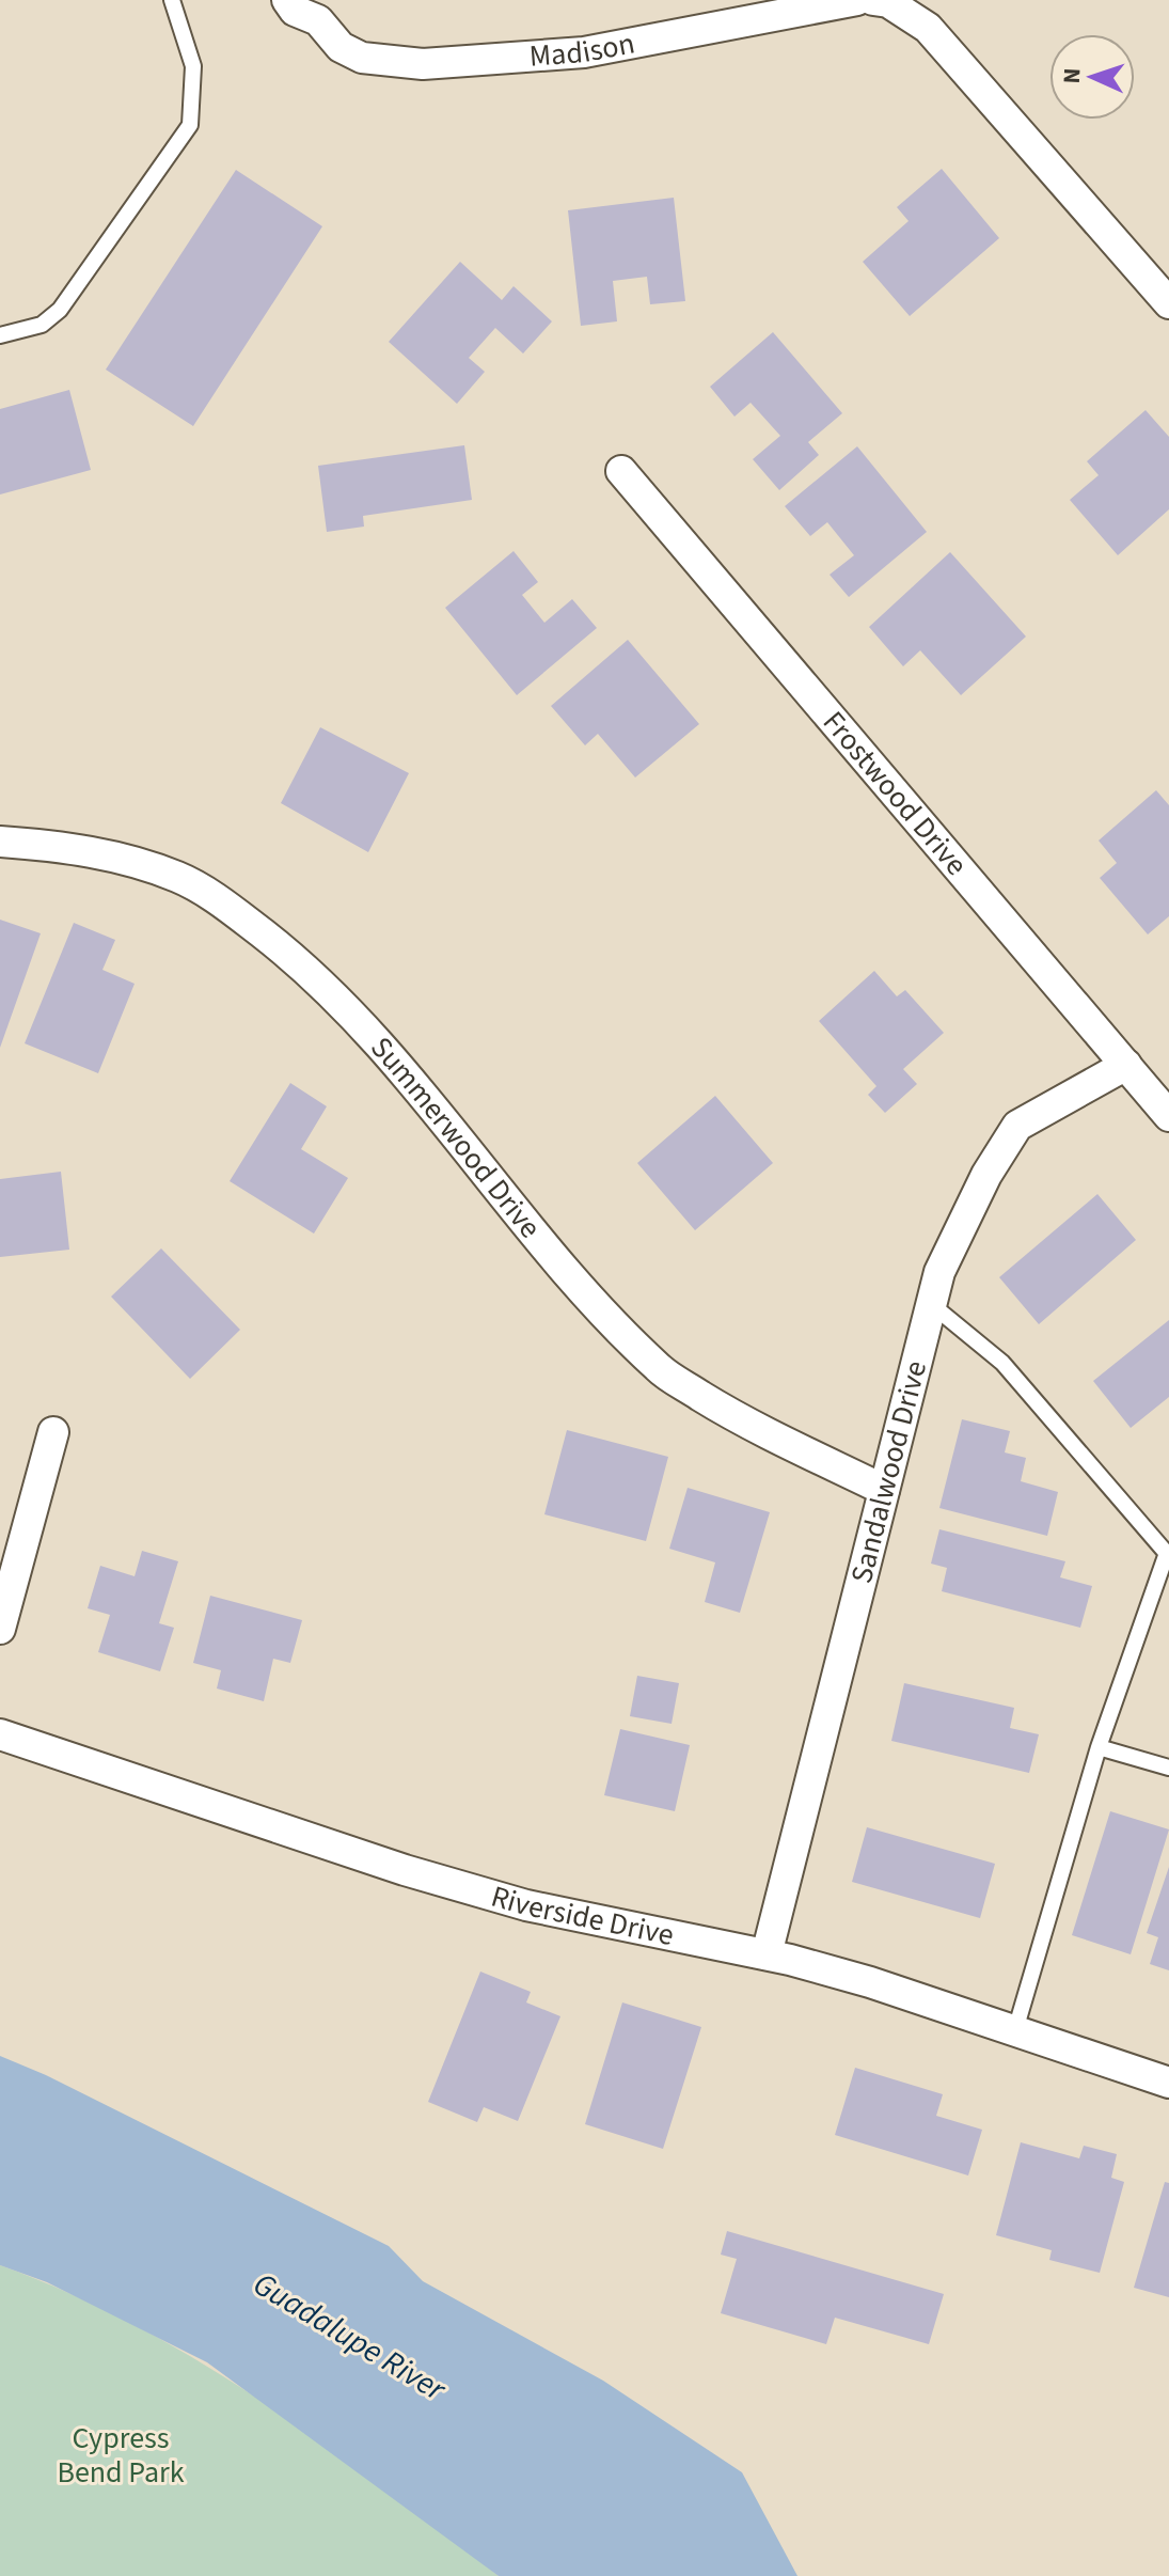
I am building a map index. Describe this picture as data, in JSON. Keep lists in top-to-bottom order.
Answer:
{
  "streets": {
    "street": [
      "Madison",
      "Frostwood Drive",
      "Summerwood Drive",
      "Sandalwood Drive",
      "Riverside Drive"
    ]
  },
  "crossings": [
    ["Frostwood Drive", "Sandalwood Drive"],
    ["Summerwood Drive", "Sandalwood Drive"],
    ["Sandalwood Drive", "Riverside Drive"]
  ],
  "water": ["Guadalupe River"],
  "parks": ["Cypress Bend Park"],
  "north": "left"
}
